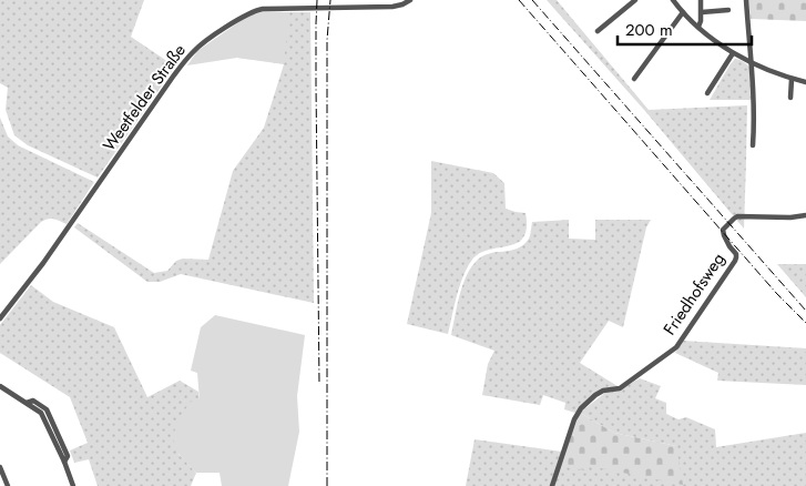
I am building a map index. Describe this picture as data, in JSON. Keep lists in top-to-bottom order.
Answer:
{
  "streets": {
    "street": ["Weetfelder Straße", "Friedhofsweg"]
  },
  "scale_bar": "200 m"
}
